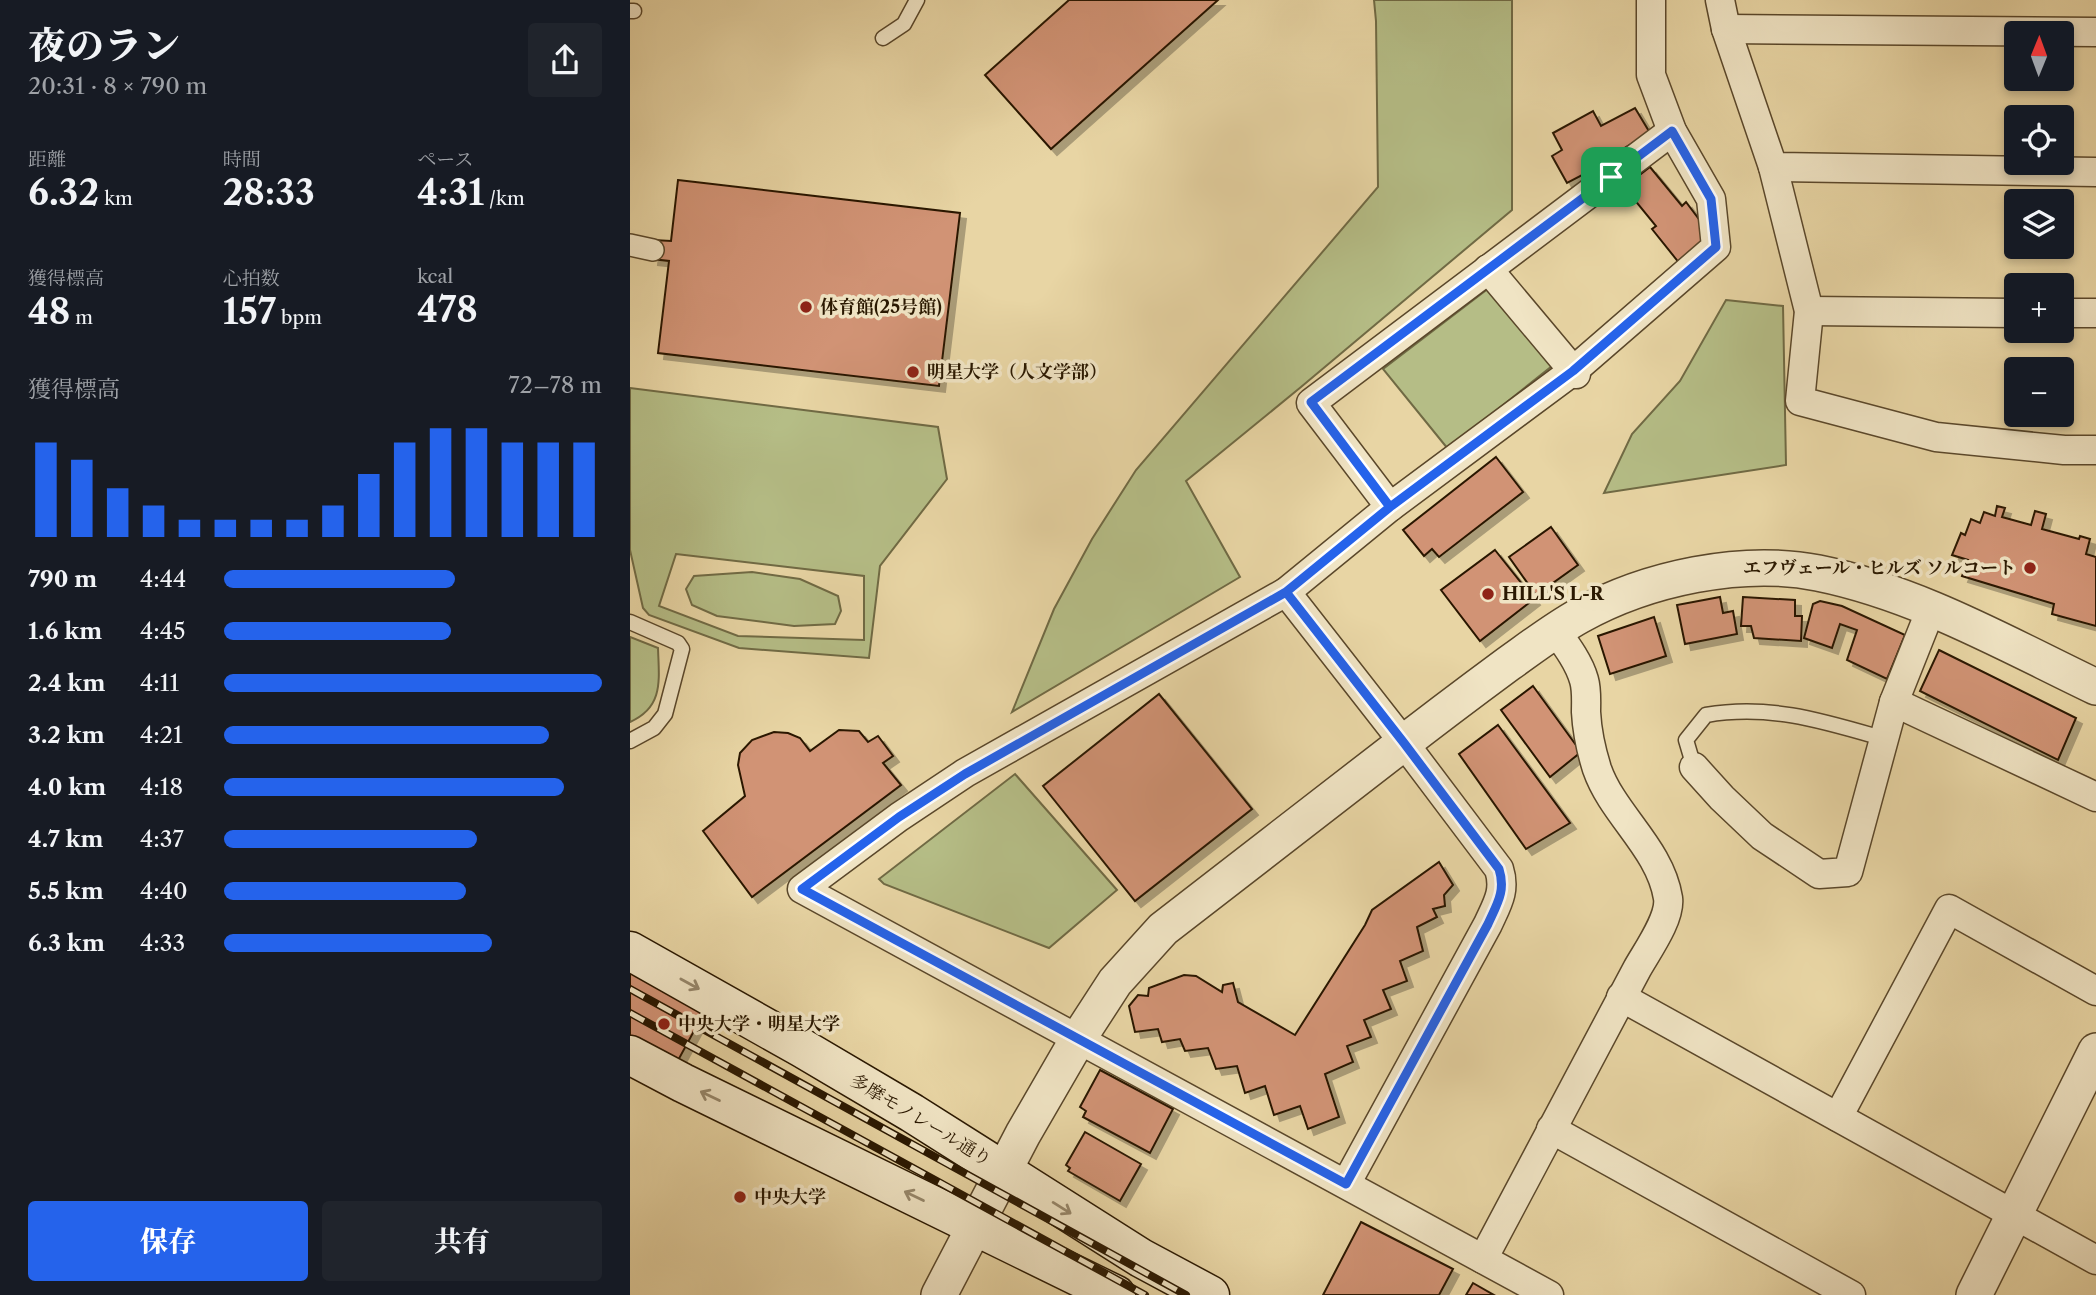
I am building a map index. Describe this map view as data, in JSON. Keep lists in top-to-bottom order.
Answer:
{
  "streets": {
    "main road": ["多摩モノレール通り"]
  },
  "places": [
    "体育館(25号館)",
    "明星大学（人文学部）",
    "エフヴェール・ヒルズ ソルコート",
    "HILL'S L-R",
    "中央大学・明星大学",
    "中央大学"
  ],
  "north": "top",
  "page": {
    "heading": ["夜のラン", "20:31 · 8 × 790 m"],
    "map_buttons": ["+", "−"],
    "stats": [
      ["距離", "6.32 km"],
      ["時間", "28:33"],
      ["ペース", "4:31 /km"],
      ["獲得標高", "48 m"],
      ["心拍数", "157 bpm"],
      ["kcal", "478"]
    ],
    "chart": ["獲得標高", "72–78 m"],
    "list": [
      {
        "name": "790 m",
        "note": "4:44"
      },
      {
        "name": "1.6 km",
        "note": "4:45"
      },
      {
        "name": "2.4 km",
        "note": "4:11"
      },
      {
        "name": "3.2 km",
        "note": "4:21"
      },
      {
        "name": "4.0 km",
        "note": "4:18"
      },
      {
        "name": "4.7 km",
        "note": "4:37"
      },
      {
        "name": "5.5 km",
        "note": "4:40"
      },
      {
        "name": "6.3 km",
        "note": "4:33"
      }
    ],
    "buttons": ["保存", "共有"]
  }
}
